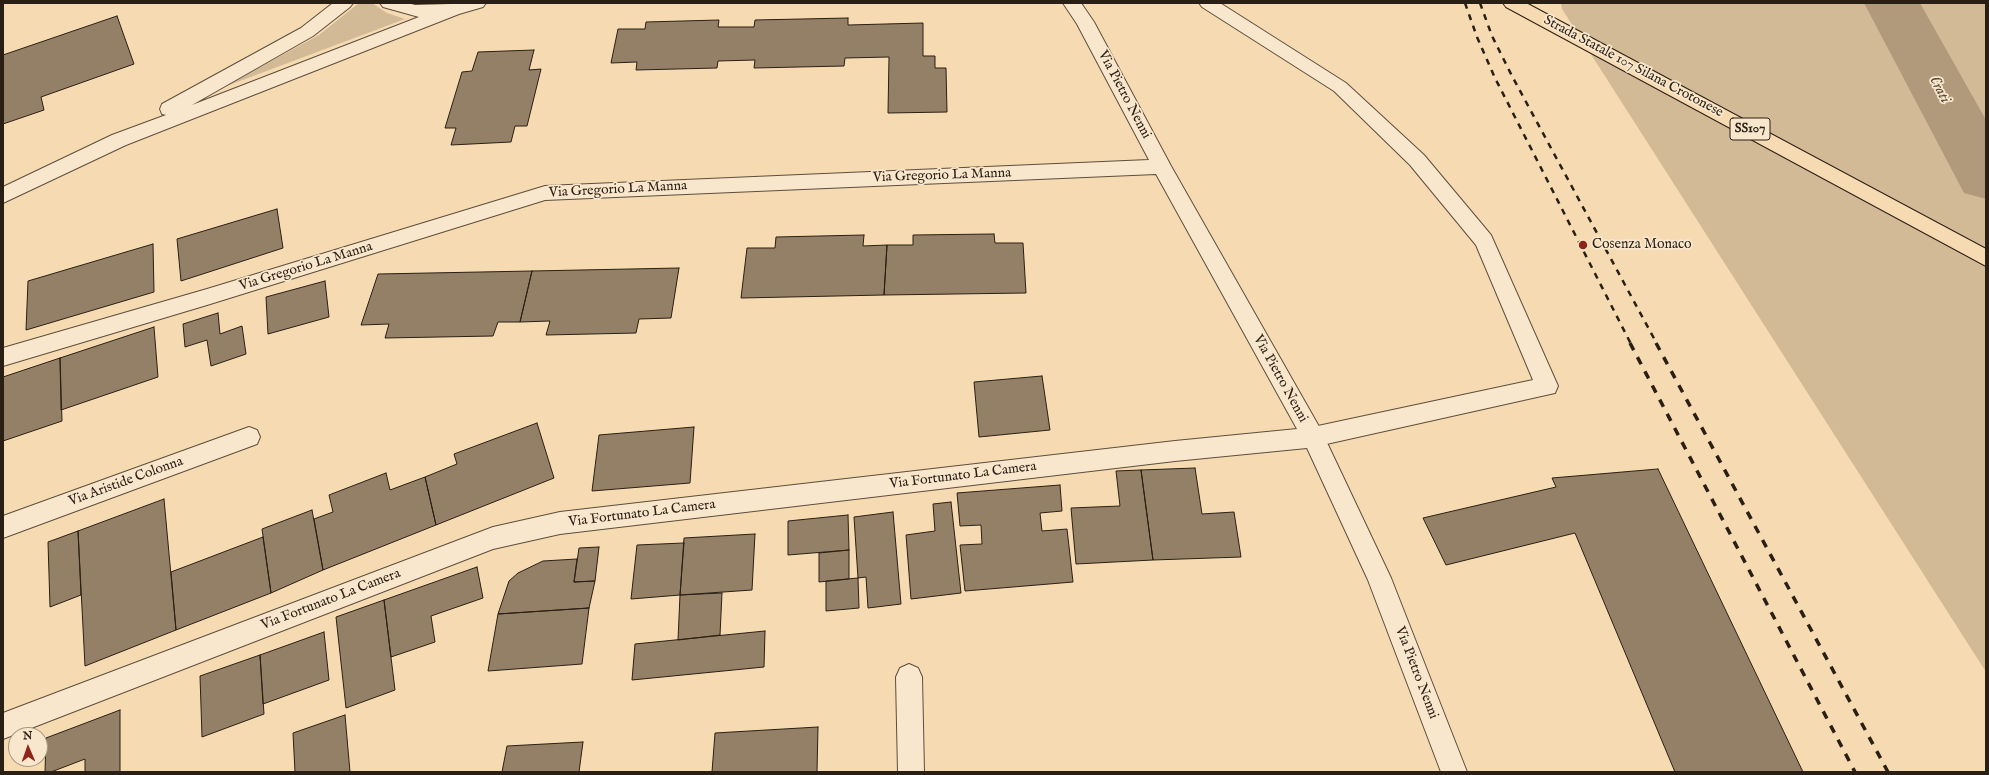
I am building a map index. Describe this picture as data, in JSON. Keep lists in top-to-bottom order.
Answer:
{
  "streets": {
    "main road": ["Strada Statale 107 Silana Crotonese", "SS107"],
    "street": [
      "Via Pietro Nenni",
      "Via Gregorio La Manna",
      "Via Fortunato La Camera",
      "Via Aristide Colonna"
    ]
  },
  "crossings": [
    ["Via Pietro Nenni", "Via Gregorio La Manna"],
    ["Via Pietro Nenni", "Via Fortunato La Camera"]
  ],
  "water": ["Crati"],
  "places": ["Cosenza Monaco"],
  "north": "top"
}
